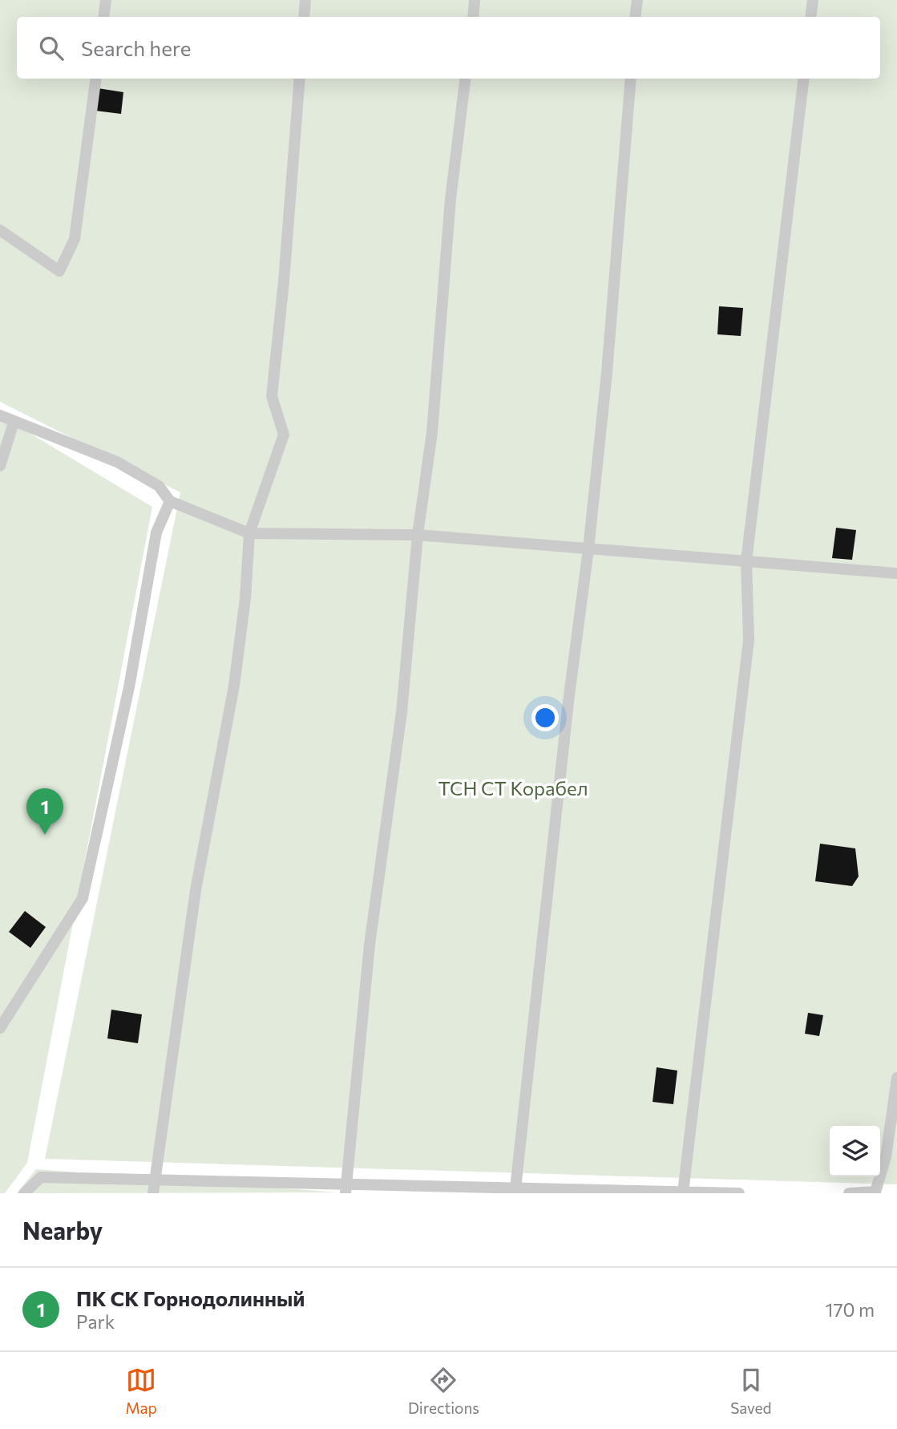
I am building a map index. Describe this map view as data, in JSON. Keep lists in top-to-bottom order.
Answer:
{
  "parks": ["ТСН СТ Корабел"],
  "page": {
    "search": "Search here",
    "pins": "1",
    "heading": "Nearby",
    "list": [
      {
        "mark": "1",
        "name": "ПК СК Горнодолинный",
        "note": "Park",
        "value": "170 m"
      }
    ],
    "nav": ["Map", "Directions", "Saved"]
  }
}
